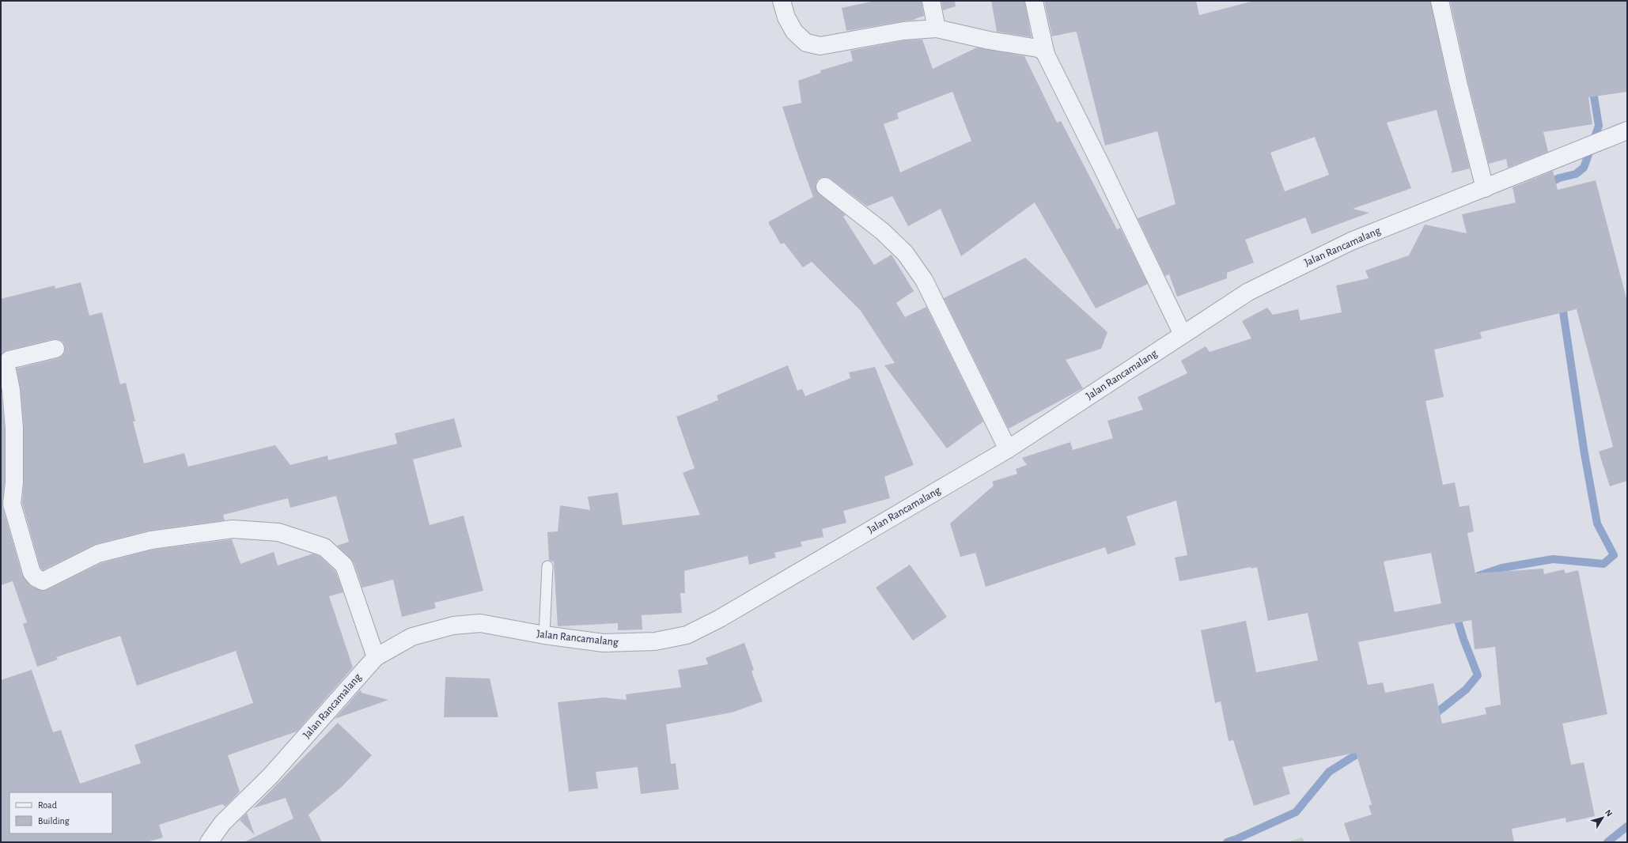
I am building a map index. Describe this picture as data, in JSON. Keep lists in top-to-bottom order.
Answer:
{
  "streets": {
    "street": ["Jalan Rancamalang"]
  },
  "legend": ["Road", "Building"],
  "north": "top right"
}
